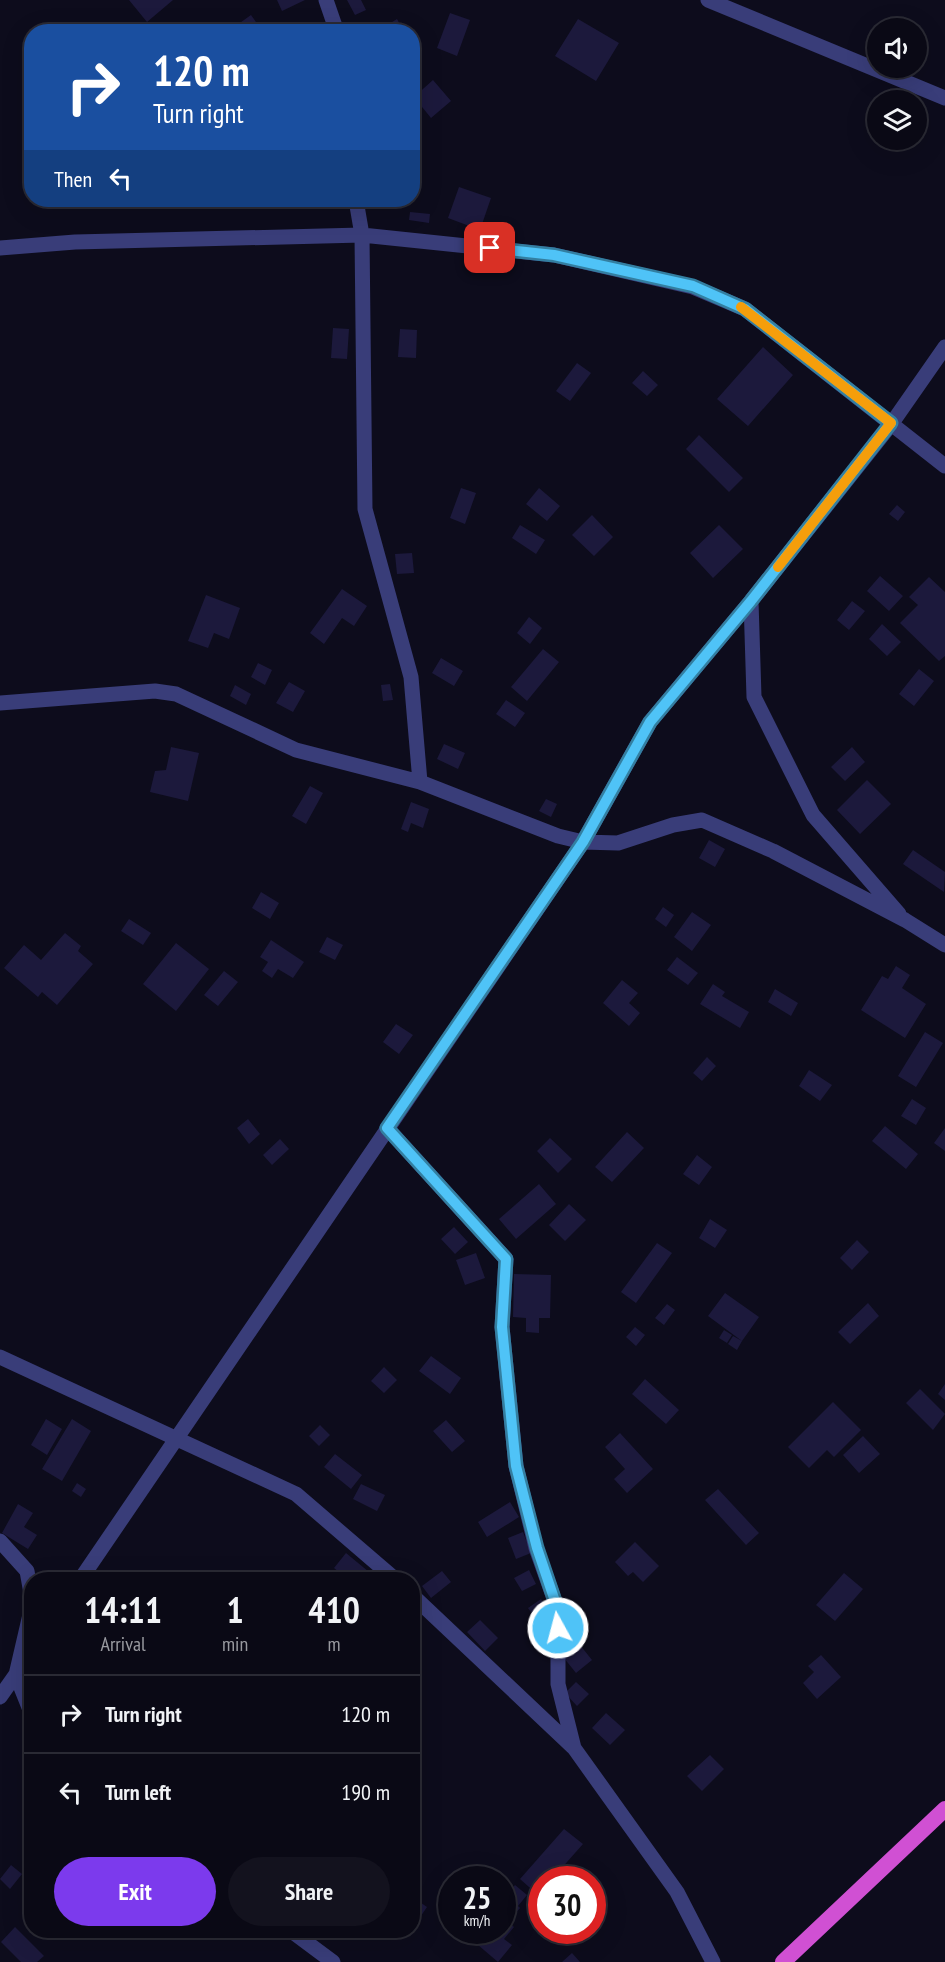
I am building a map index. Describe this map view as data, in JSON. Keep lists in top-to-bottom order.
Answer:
{
  "page": {
    "turn": ["120 m", "Turn right"],
    "then": "Then",
    "eta": [
      "14:11",
      "Arrival",
      "1",
      "min",
      "410",
      "m"
    ],
    "list": [
      {
        "name": "Turn right",
        "value": "120 m"
      },
      {
        "name": "Turn left",
        "value": "190 m"
      }
    ],
    "buttons": ["Exit", "Share"],
    "speed": "25 km/h",
    "limit": "30"
  }
}
